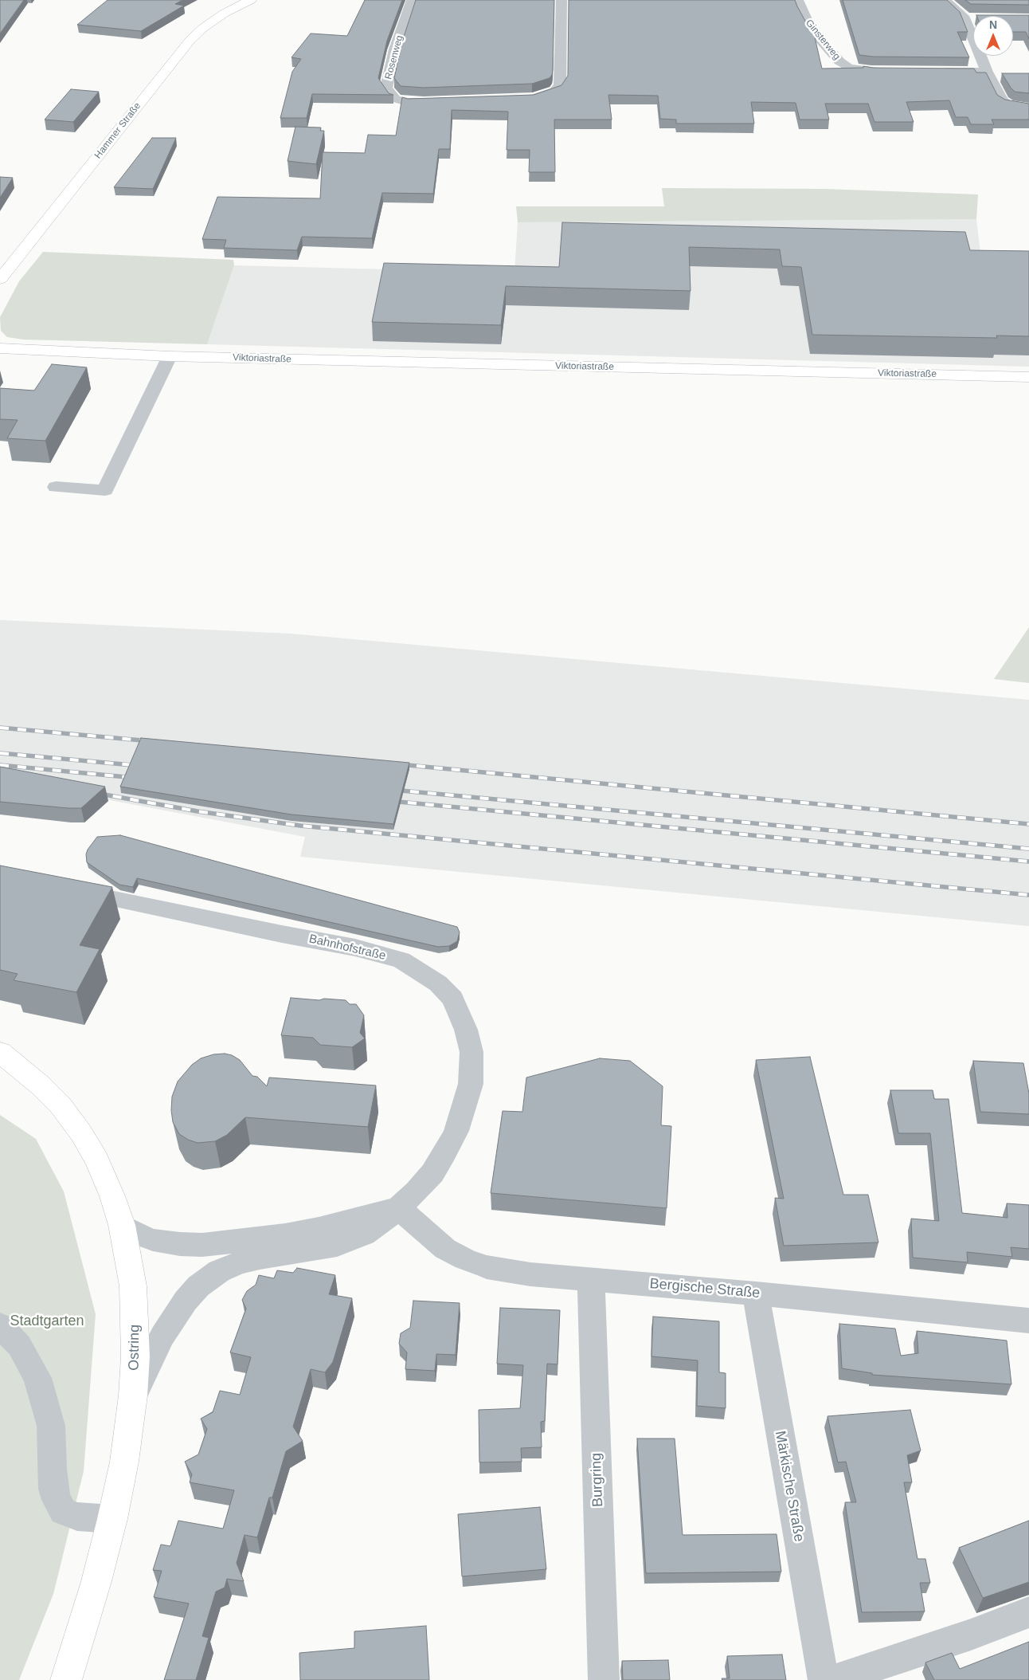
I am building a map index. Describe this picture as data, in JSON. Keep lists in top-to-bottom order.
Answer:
{
  "streets": {
    "main road": ["Hammer Straße", "Viktoriastraße", "Ostring"],
    "street": [
      "Ginsterweg",
      "Rosenweg",
      "Bahnhofstraße",
      "Bergische Straße",
      "Burgring",
      "Märkische Straße"
    ]
  },
  "crossings": [
    ["Bahnhofstraße", "Bergische Straße"],
    ["Bahnhofstraße", "Ostring"],
    ["Bergische Straße", "Burgring"],
    ["Bergische Straße", "Märkische Straße"]
  ],
  "parks": ["Stadtgarten"],
  "north": "top"
}
